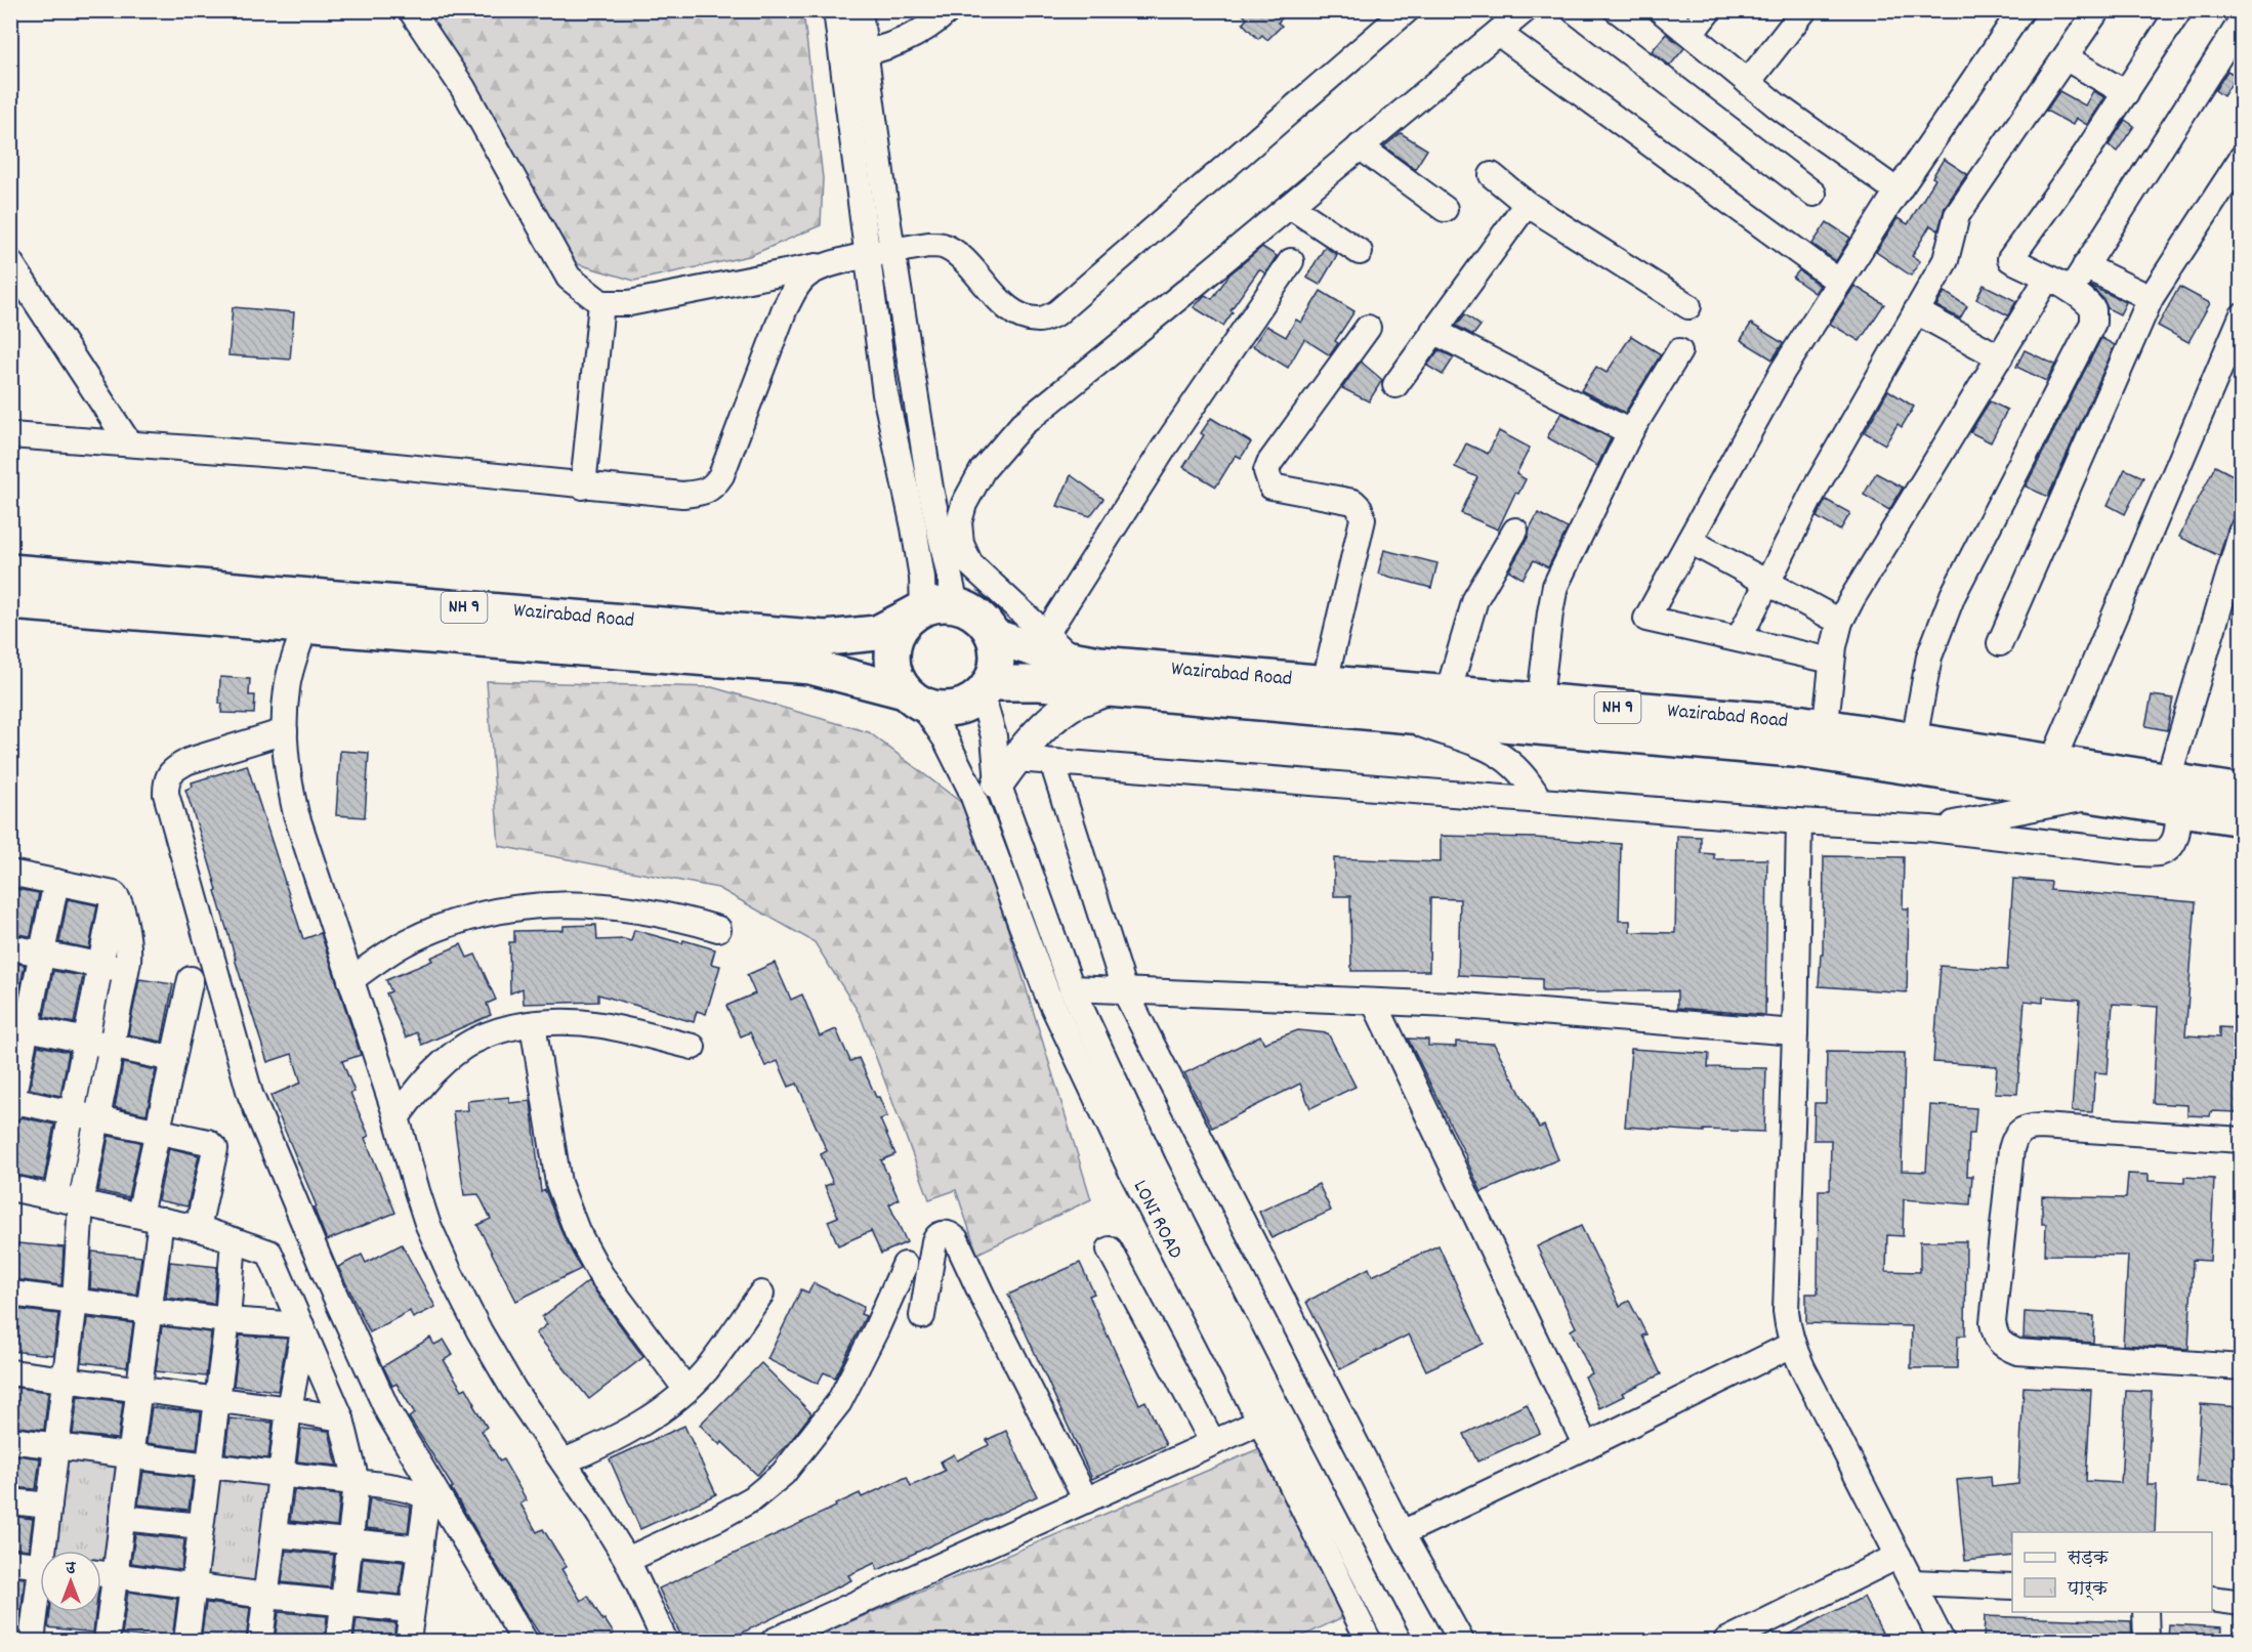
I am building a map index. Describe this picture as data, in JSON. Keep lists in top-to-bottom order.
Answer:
{
  "streets": {
    "highway": ["NH 9", "Wazirabad Road"],
    "street": ["LONI ROAD"]
  },
  "legend": ["सड़क", "पार्क"],
  "north": "top"
}
